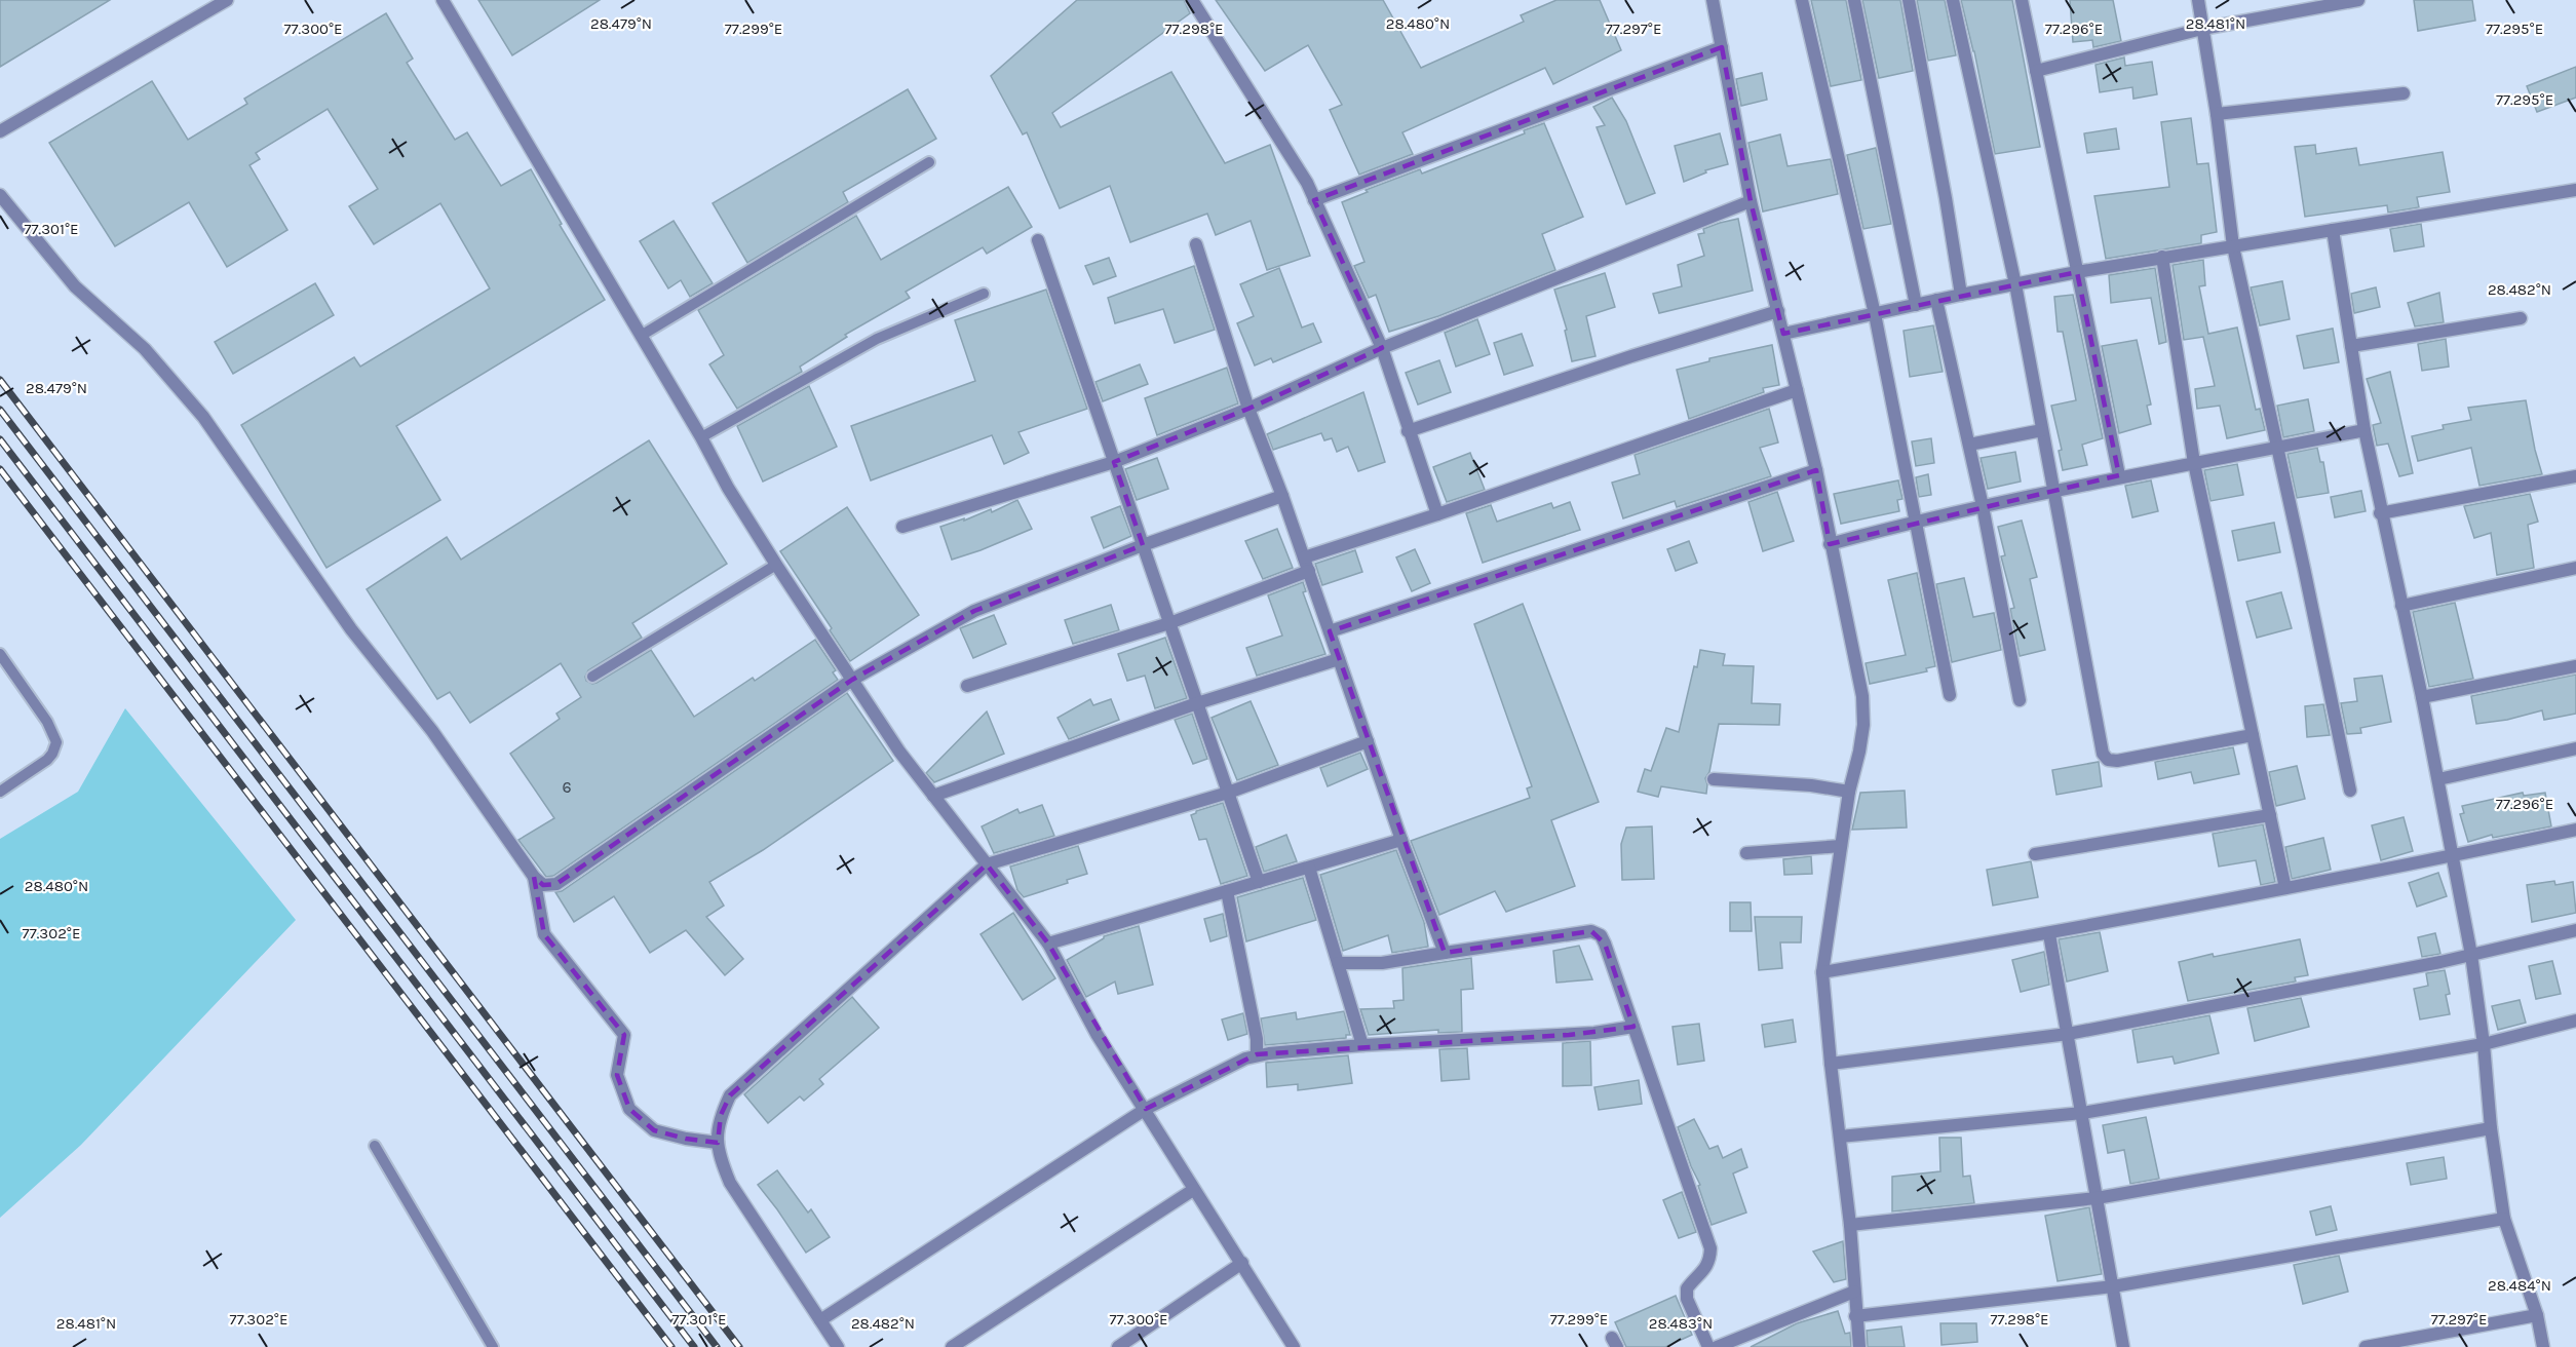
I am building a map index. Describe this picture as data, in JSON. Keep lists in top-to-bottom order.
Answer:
{
  "house_numbers": ["6"],
  "coordinates": [
    "28.479°N",
    "28.481°N",
    "28.480°N",
    "77.295°E",
    "77.300°E",
    "77.299°E",
    "77.298°E",
    "77.297°E",
    "77.296°E",
    "77.301°E",
    "28.482°N",
    "77.302°E",
    "28.484°N",
    "28.483°N"
  ]
}
